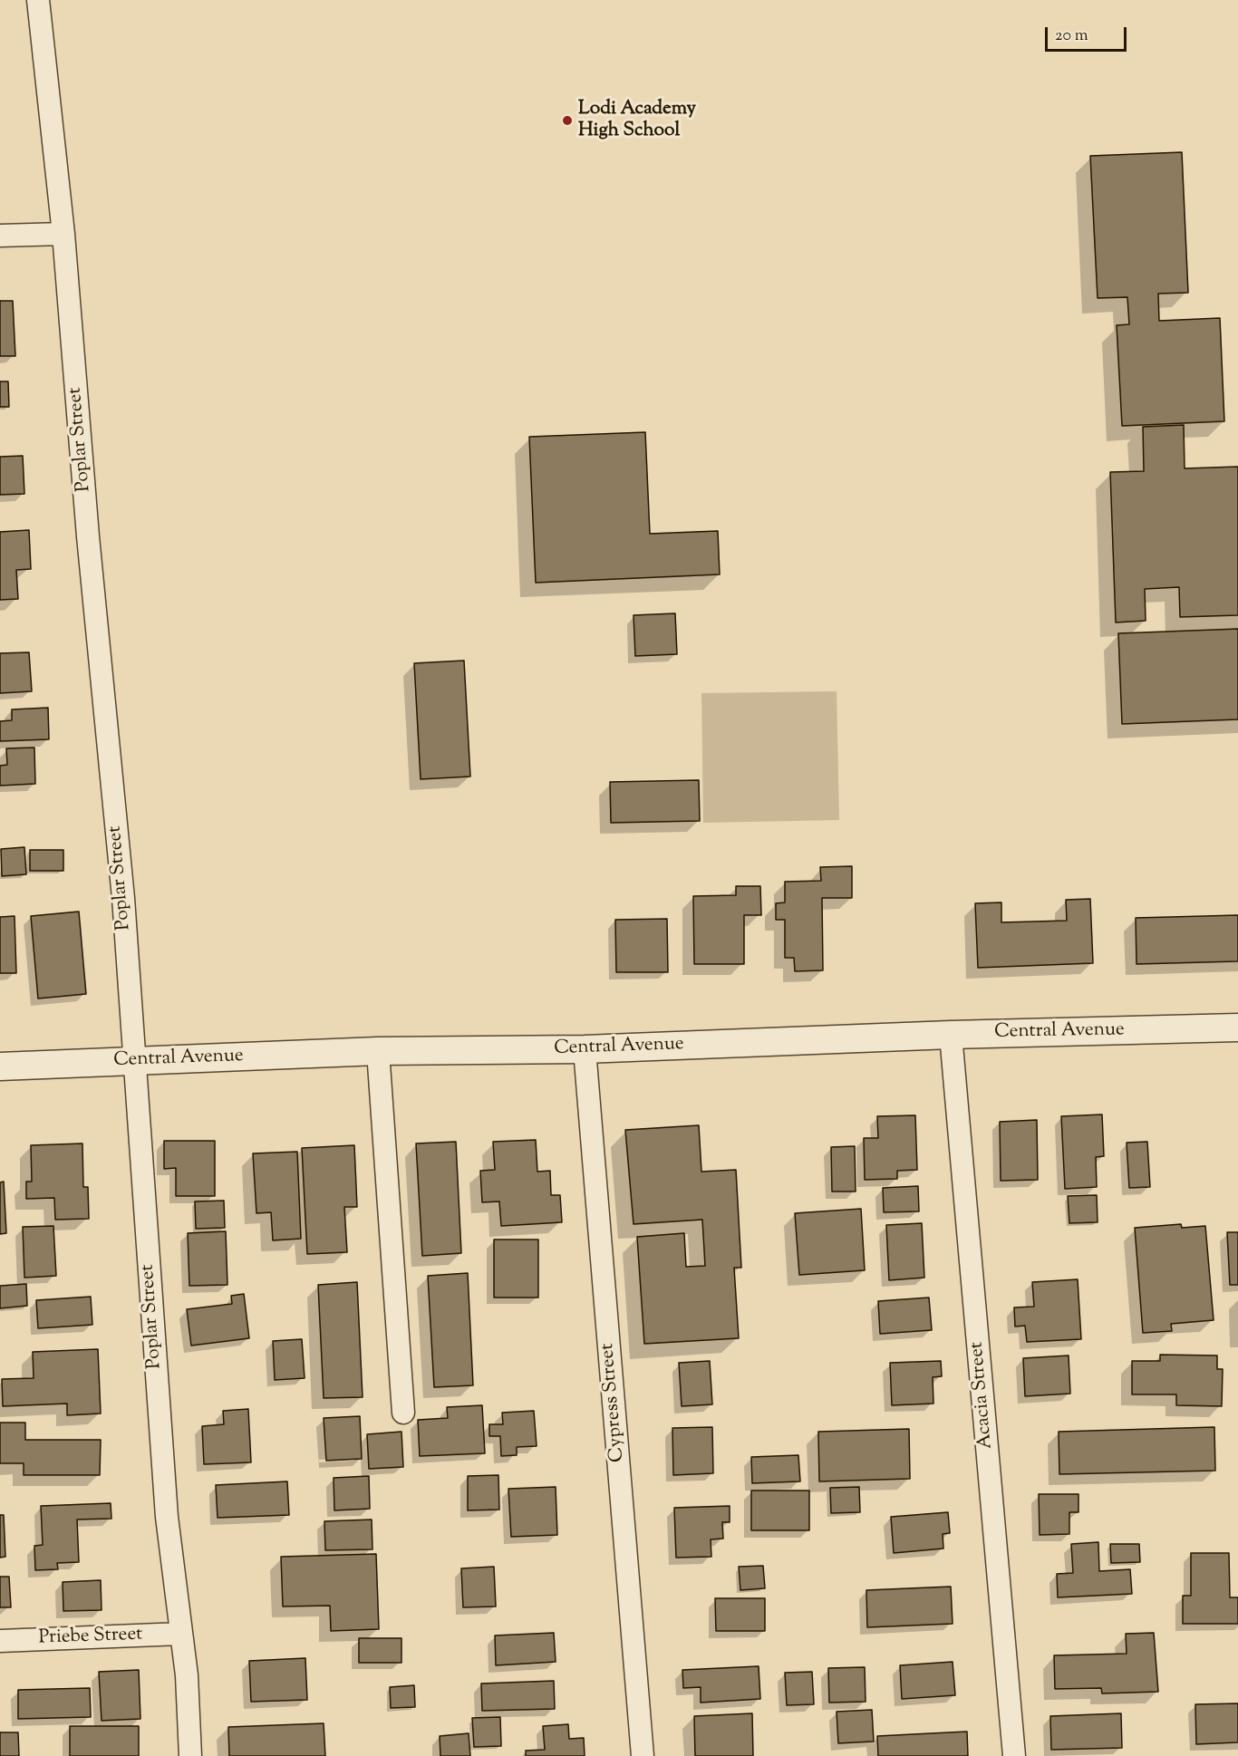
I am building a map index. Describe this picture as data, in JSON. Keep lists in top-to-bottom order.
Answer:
{
  "streets": {
    "street": [
      "Poplar Street",
      "Central Avenue",
      "Acacia Street",
      "Cypress Street",
      "Priebe Street"
    ]
  },
  "crossings": [
    ["Poplar Street", "Central Avenue"],
    ["Poplar Street", "Priebe Street"],
    ["Central Avenue", "Acacia Street"],
    ["Central Avenue", "Cypress Street"]
  ],
  "places": ["Lodi Academy High School"],
  "scale_bar": "20 m"
}
